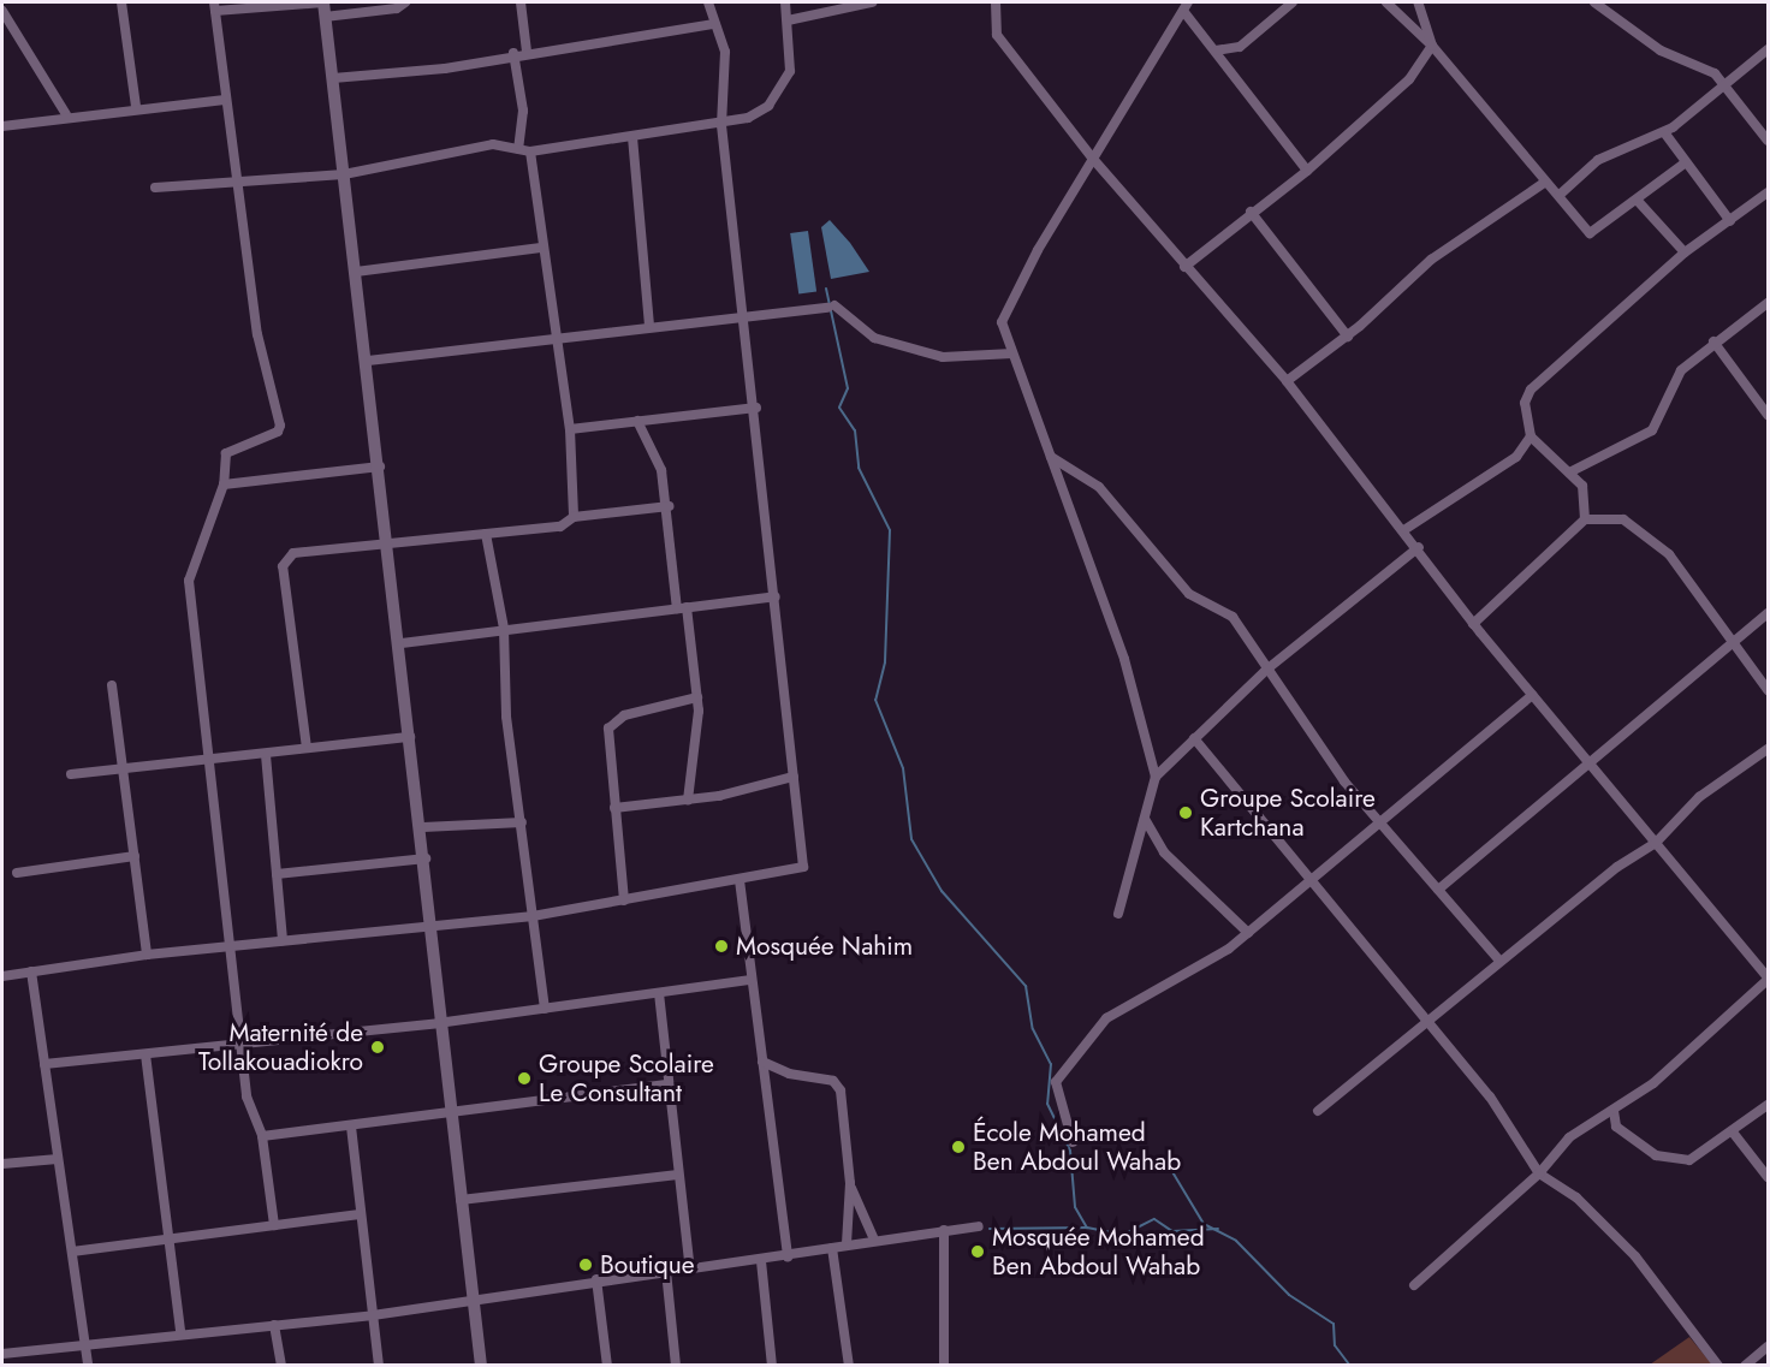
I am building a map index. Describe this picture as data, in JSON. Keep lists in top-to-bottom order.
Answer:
{
  "places": [
    "Groupe Scolaire Kartchana",
    "Mosquée Nahim",
    "Maternité de Tollakouadiokro",
    "Groupe Scolaire Le Consultant",
    "École Mohamed Ben Abdoul Wahab",
    "Mosquée Mohamed Ben Abdoul Wahab",
    "Boutique"
  ]
}
